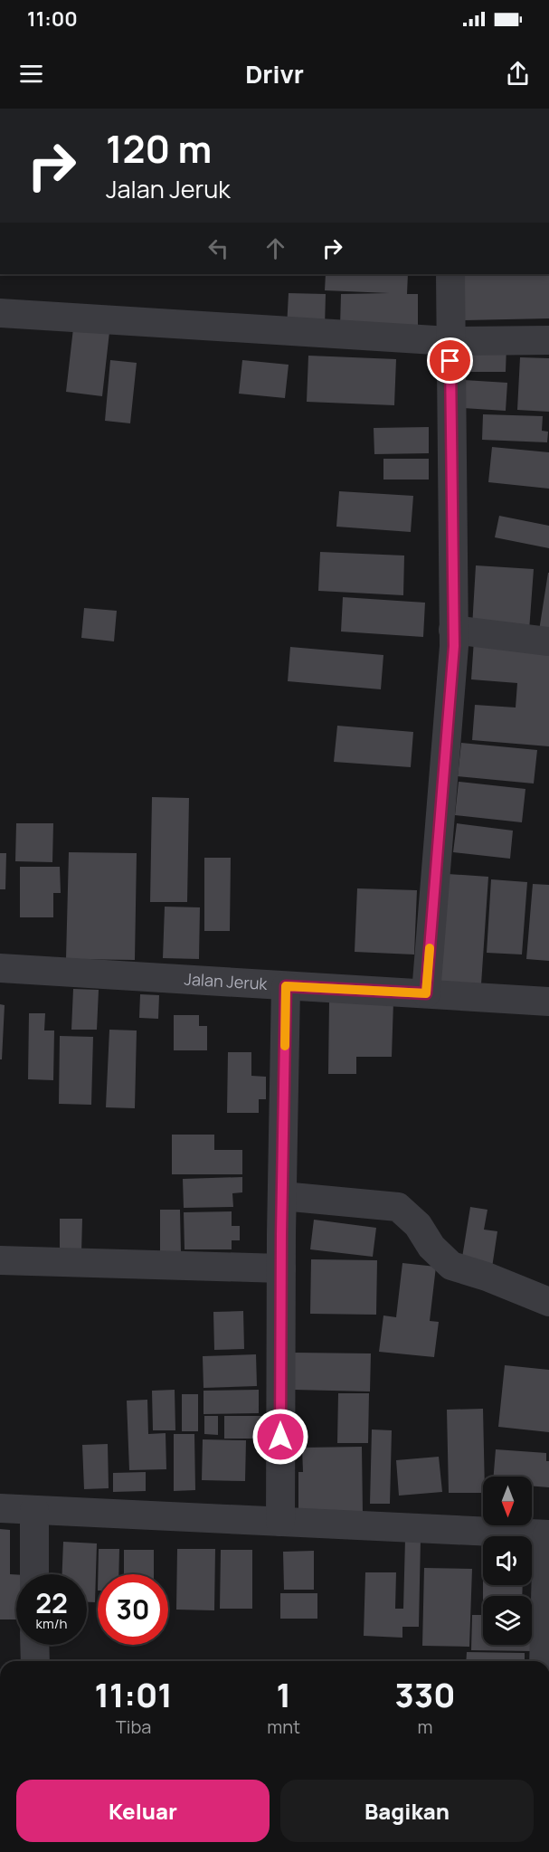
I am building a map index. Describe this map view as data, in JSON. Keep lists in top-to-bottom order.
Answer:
{
  "streets": {
    "street": ["Jalan Jeruk"]
  },
  "north": "bottom",
  "page": {
    "status": "11:00",
    "header": "Drivr",
    "turn": ["120 m", "Jalan Jeruk"],
    "speed": "22 km/h",
    "limit": "30",
    "eta": [
      "11:01",
      "Tiba",
      "1",
      "mnt",
      "330",
      "m"
    ],
    "buttons": ["Keluar", "Bagikan"]
  }
}
